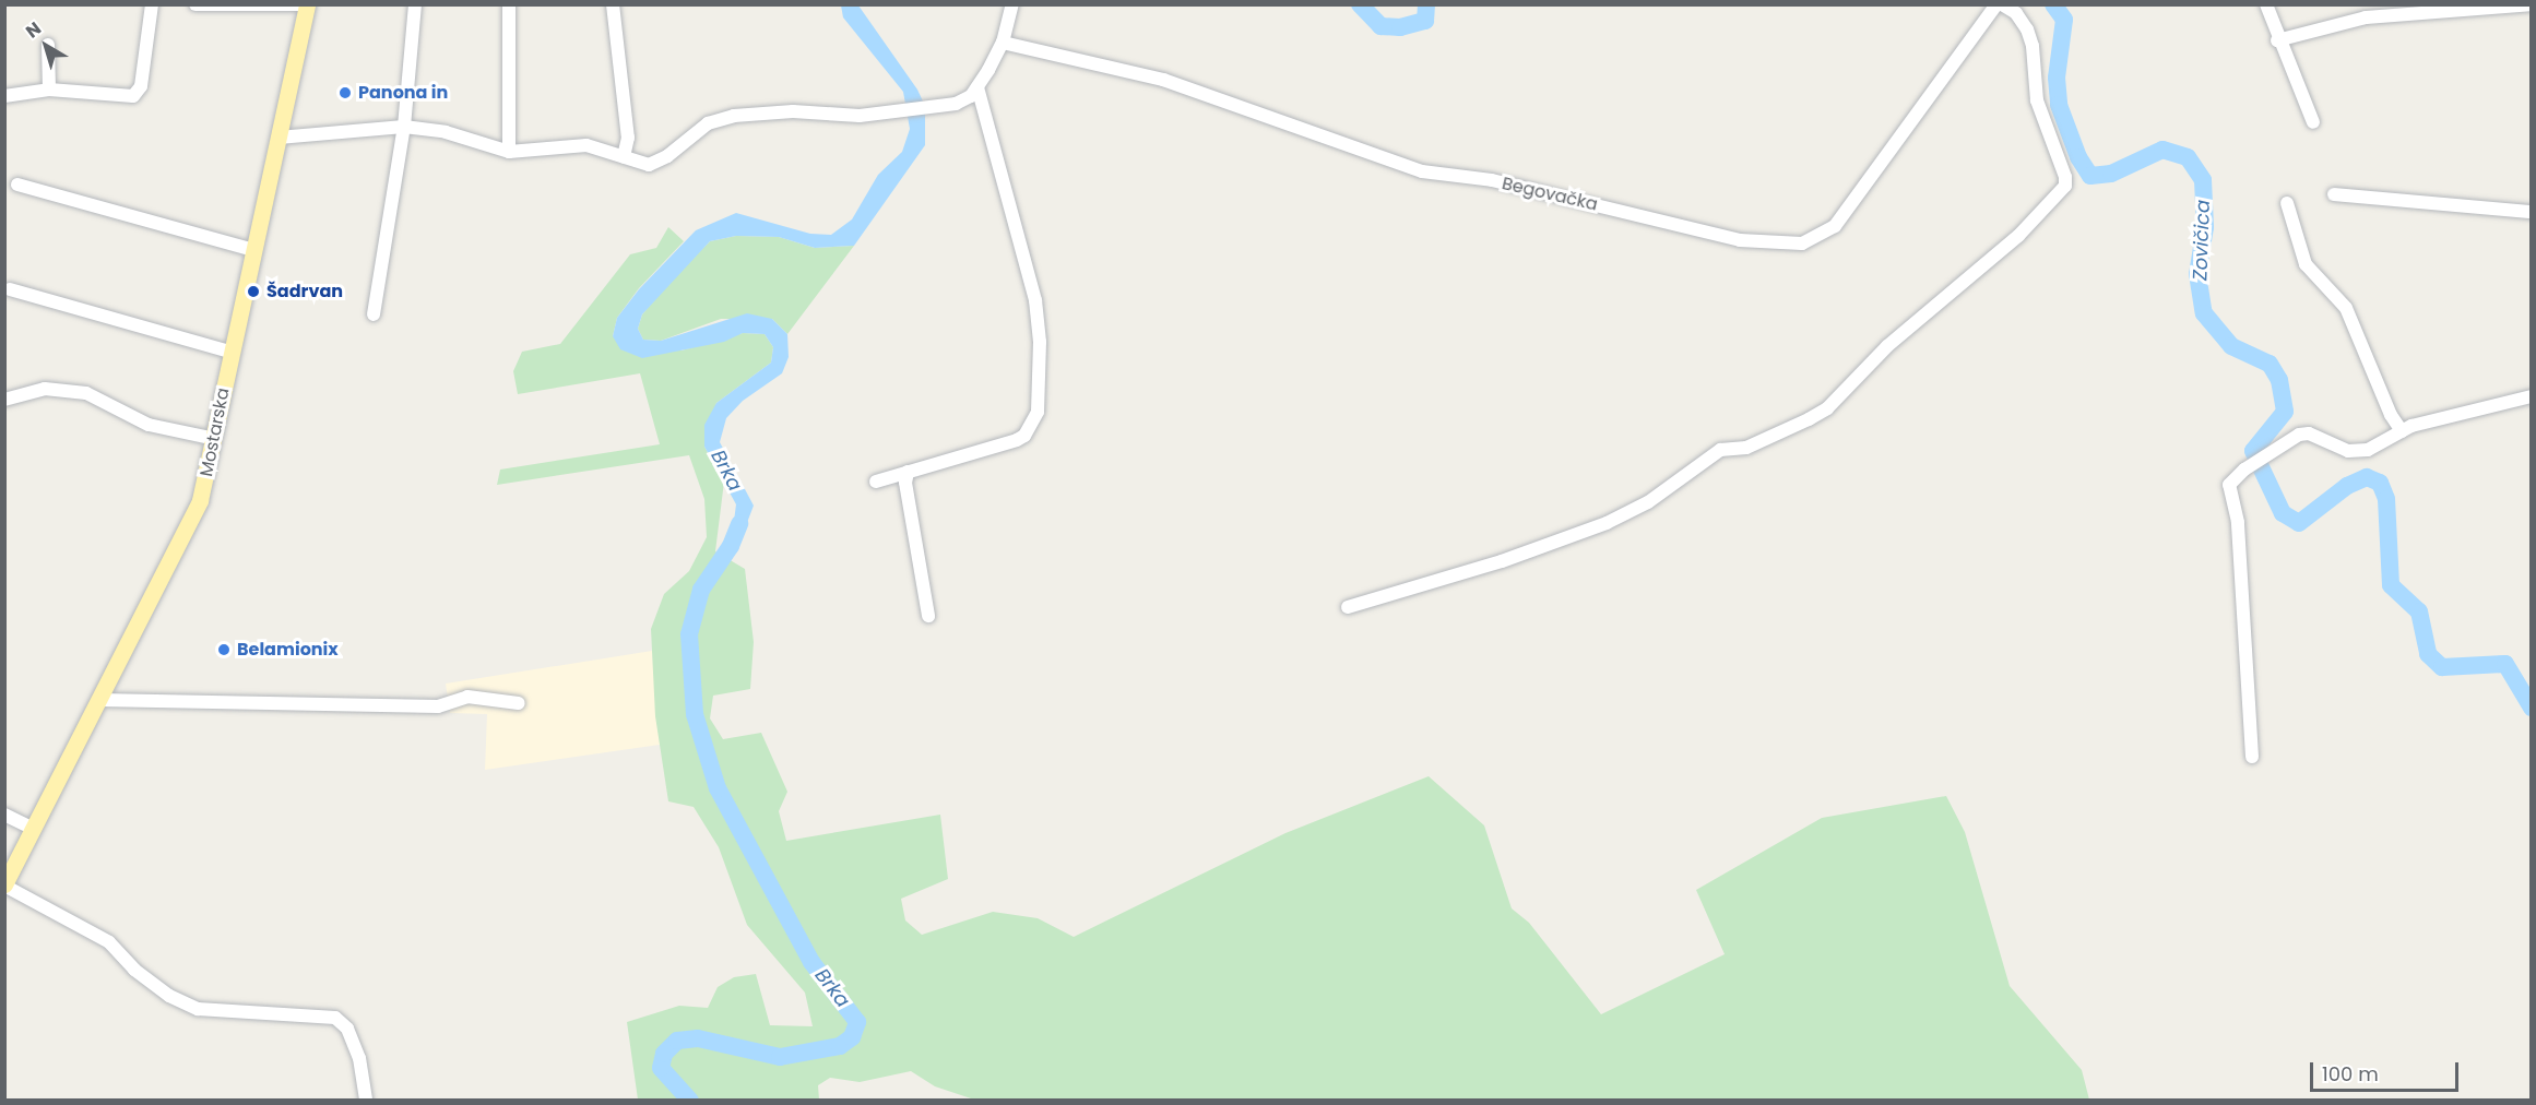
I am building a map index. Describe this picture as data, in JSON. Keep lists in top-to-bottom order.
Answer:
{
  "streets": {
    "main road": ["Mostarska"],
    "street": ["Begovačka"]
  },
  "water": ["Zovičica", "Brka"],
  "places": ["Panona in", "Šadrvan", "Belamionix"],
  "scale_bar": "100 m",
  "north": "top left"
}
